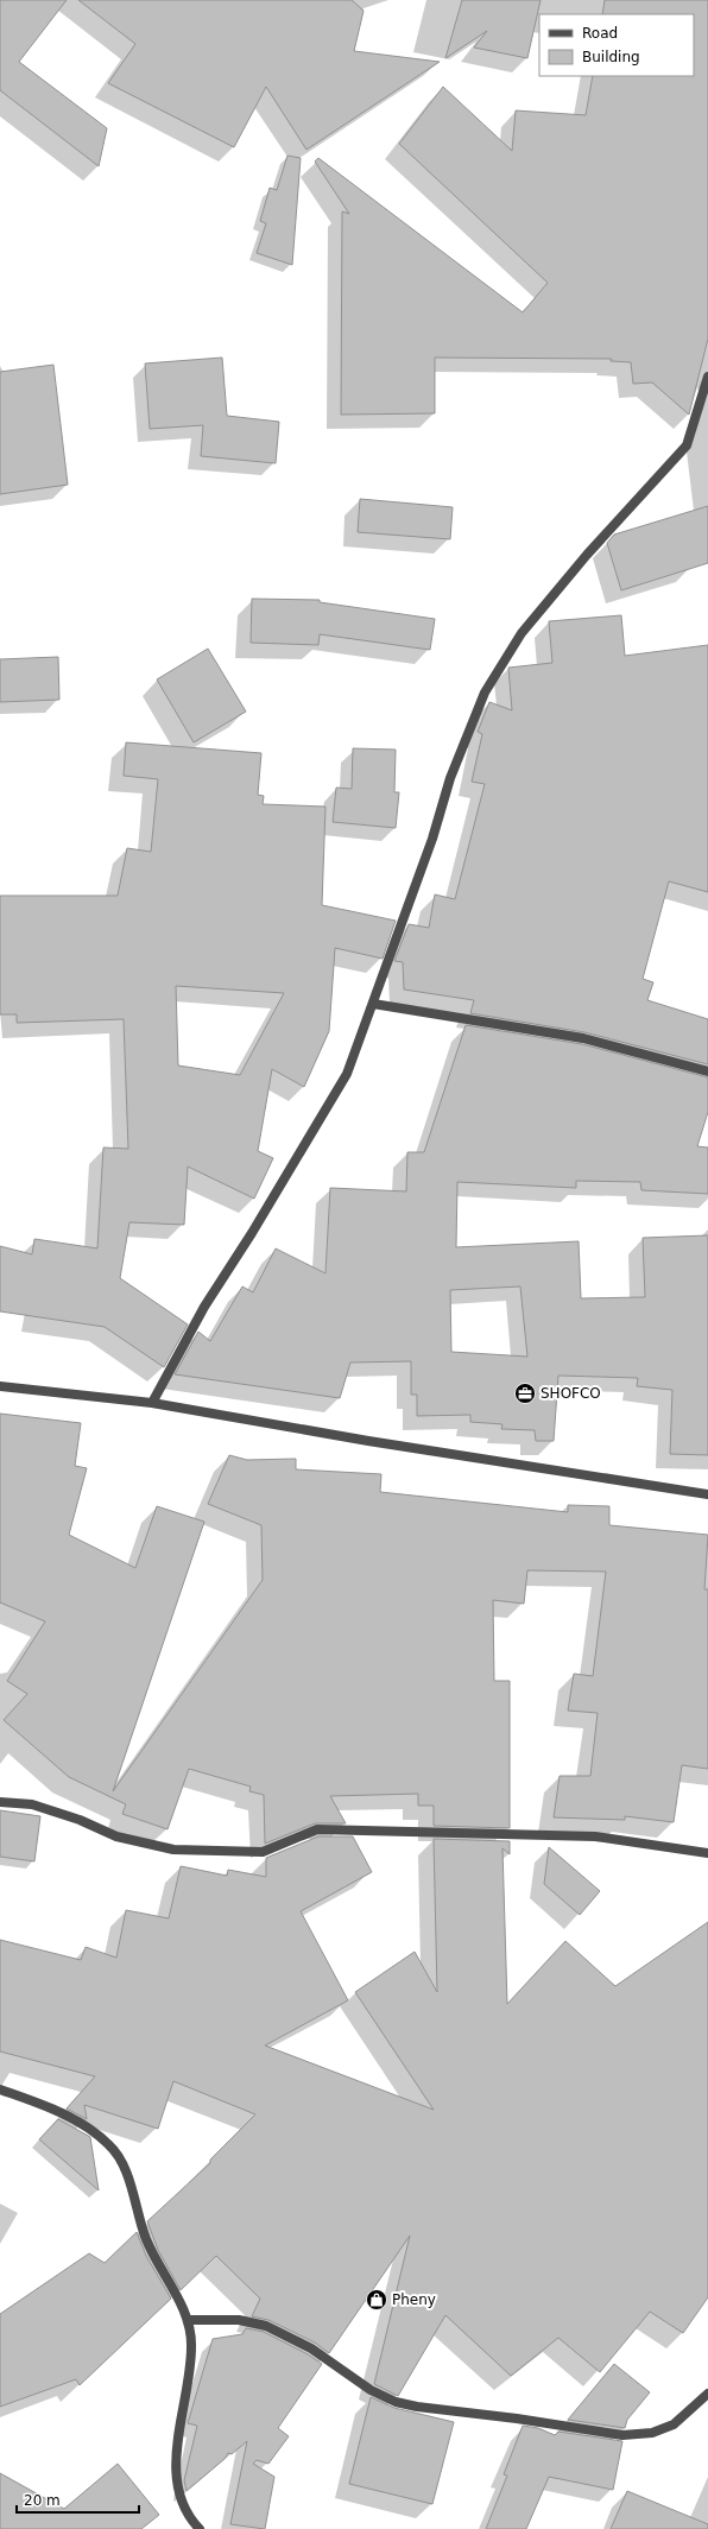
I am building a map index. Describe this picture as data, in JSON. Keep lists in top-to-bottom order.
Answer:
{
  "places": {
    "office": ["SHOFCO"],
    "shop": ["Pheny"]
  },
  "legend": ["Road", "Building"],
  "scale_bar": "20 m"
}
